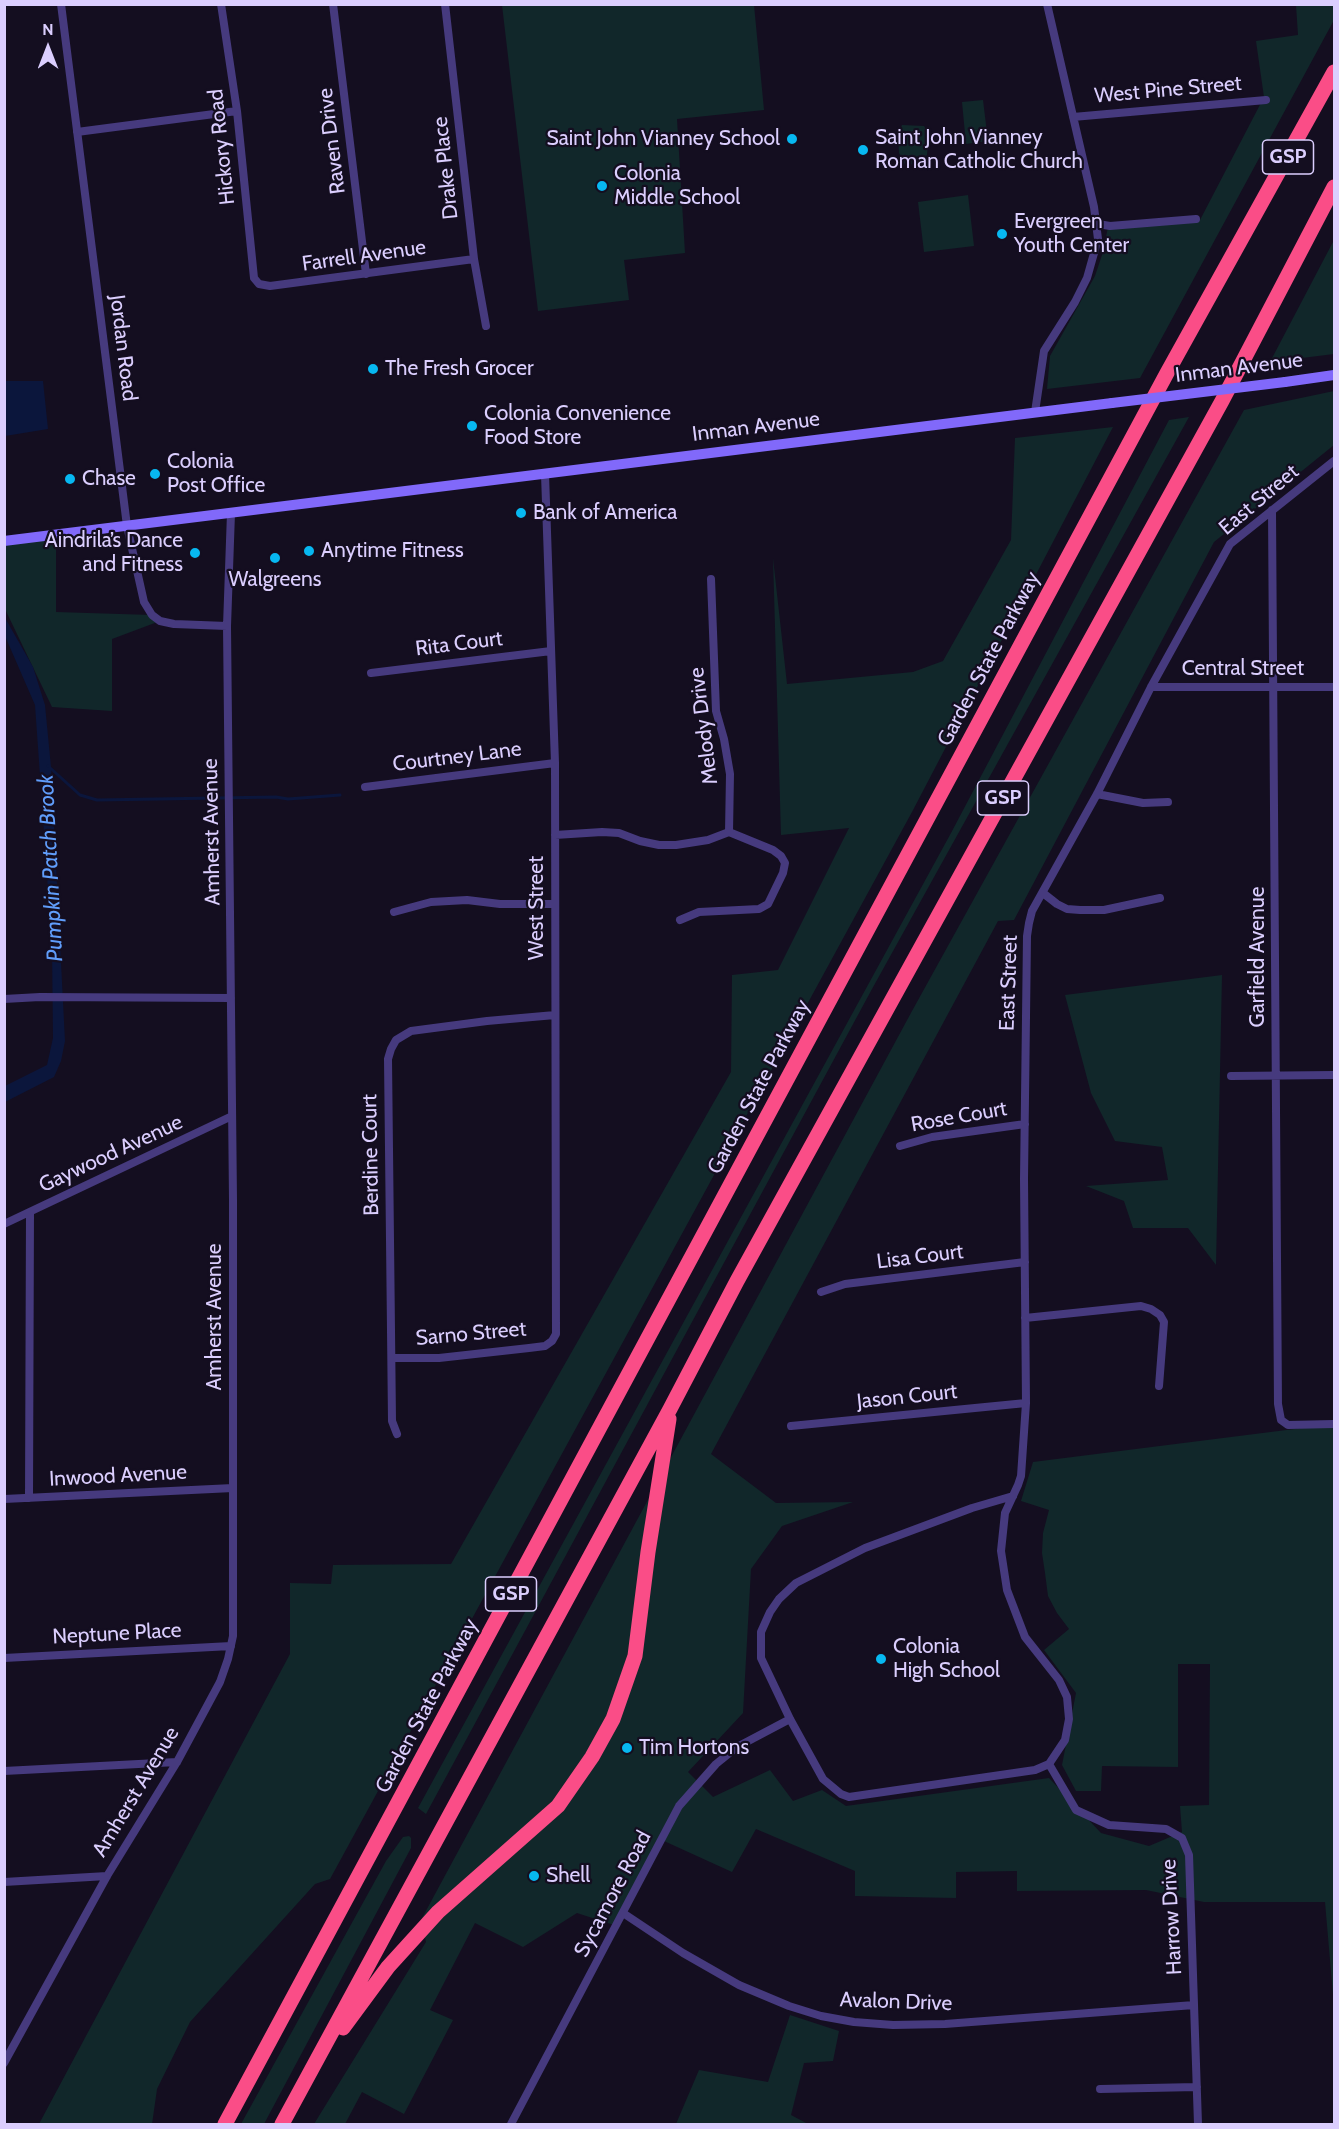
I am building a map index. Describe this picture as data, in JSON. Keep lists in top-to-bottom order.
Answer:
{
  "streets": {
    "highway": ["GSP", "Garden State Parkway"],
    "main road": ["Inman Avenue"],
    "street": [
      "West Pine Street",
      "Raven Drive",
      "Hickory Road",
      "Drake Place",
      "Farrell Avenue",
      "Jordan Road",
      "East Street",
      "Rita Court",
      "Central Street",
      "Melody Drive",
      "Courtney Lane",
      "Amherst Avenue",
      "West Street",
      "Garfield Avenue",
      "Rose Court",
      "Gaywood Avenue",
      "Berdine Court",
      "Lisa Court",
      "Sarno Street",
      "Jason Court",
      "Inwood Avenue",
      "Neptune Place",
      "Sycamore Road",
      "Harrow Drive",
      "Avalon Drive"
    ]
  },
  "crossings": [
    ["Raven Drive", "Farrell Avenue"],
    ["Hickory Road", "Farrell Avenue"],
    ["Drake Place", "Farrell Avenue"],
    ["Jordan Road", "Inman Avenue"],
    ["Jordan Road", "Amherst Avenue"],
    ["Inman Avenue", "Amherst Avenue"],
    ["Inman Avenue", "West Street"],
    ["East Street", "Central Street"],
    ["East Street", "Garfield Avenue"],
    ["East Street", "Rose Court"],
    ["East Street", "Lisa Court"],
    ["East Street", "Jason Court"],
    ["East Street", "Harrow Drive"],
    ["Rita Court", "West Street"],
    ["Central Street", "Garfield Avenue"],
    ["Courtney Lane", "West Street"],
    ["Amherst Avenue", "Gaywood Avenue"],
    ["Amherst Avenue", "Inwood Avenue"],
    ["Amherst Avenue", "Neptune Place"],
    ["West Street", "Berdine Court"],
    ["West Street", "Sarno Street"],
    ["Berdine Court", "Sarno Street"],
    ["Sycamore Road", "Avalon Drive"],
    ["Harrow Drive", "Avalon Drive"]
  ],
  "water": ["Pumpkin Patch Brook"],
  "places": [
    "Saint John Vianney School",
    "Saint John Vianney Roman Catholic Church",
    "Colonia Middle School",
    "Evergreen Youth Center",
    "The Fresh Grocer",
    "Colonia Convenience Food Store",
    "Colonia Post Office",
    "Chase",
    "Bank of America",
    "Anytime Fitness",
    "Aindrila’s Dance and Fitness",
    "Walgreens",
    "Colonia High School",
    "Tim Hortons",
    "Shell"
  ],
  "north": "top"
}
